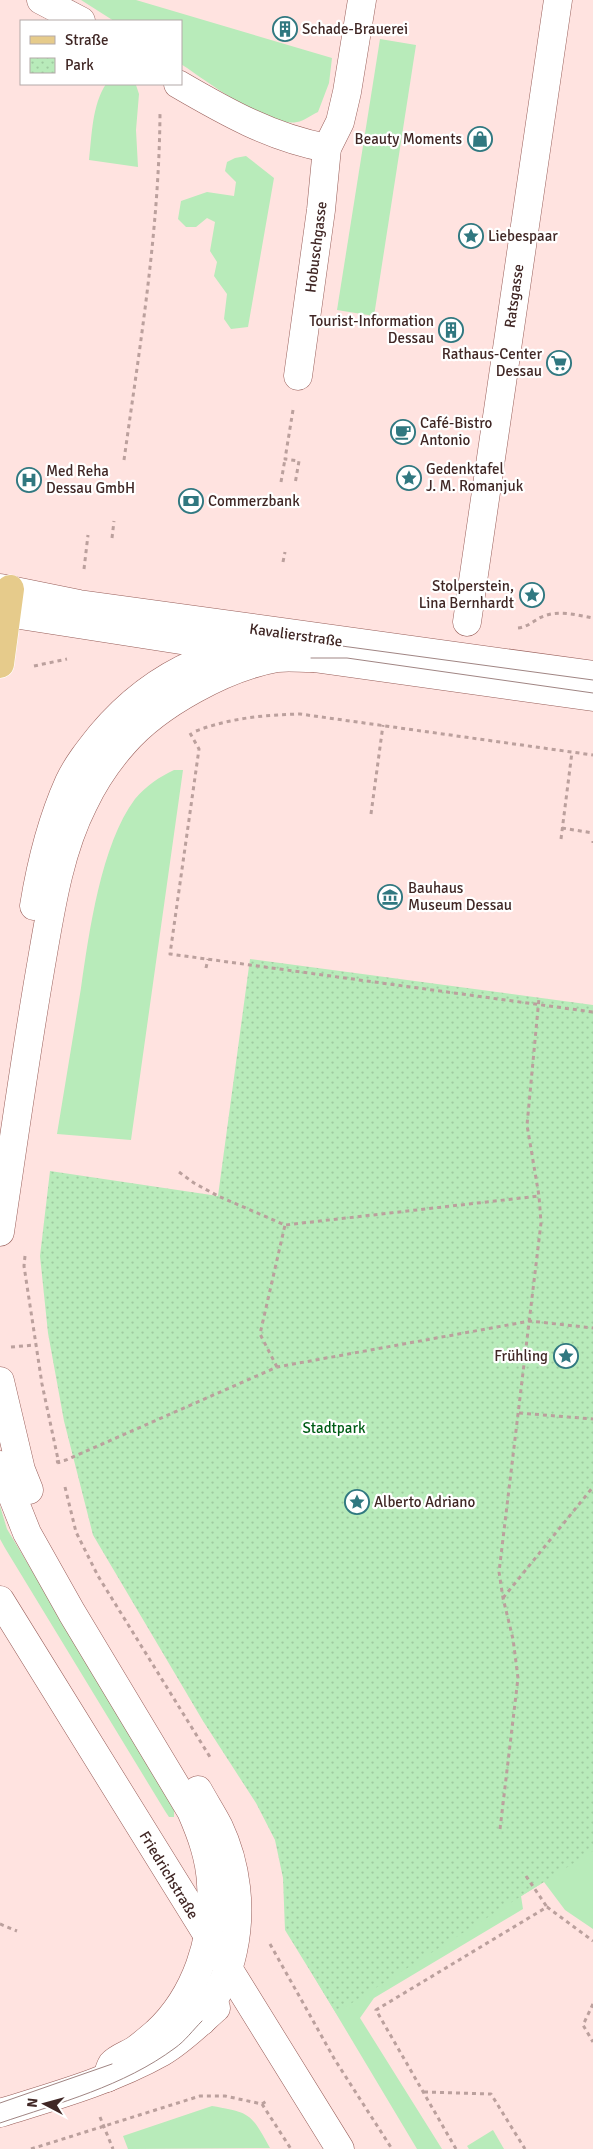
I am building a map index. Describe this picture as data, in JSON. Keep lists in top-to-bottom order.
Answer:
{
  "streets": {
    "street": [
      "Hobuschgasse",
      "Ratsgasse",
      "Kavalierstraße",
      "Friedrichstraße"
    ]
  },
  "parks": ["Stadtpark"],
  "places": {
    "building": ["Schade-Brauerei", "Tourist-Information Dessau"],
    "shop": ["Beauty Moments"],
    "place": [
      "Liebespaar",
      "Gedenktafel J. M. Romanjuk",
      "Stolperstein, Lina Bernhardt",
      "Frühling",
      "Alberto Adriano"
    ],
    "supermarket": ["Rathaus-Center Dessau"],
    "cafe": ["Café-Bistro Antonio"],
    "hospital": ["Med Reha Dessau GmbH"],
    "bank": ["Commerzbank"],
    "museum": ["Bauhaus Museum Dessau"]
  },
  "legend": ["Straße", "Park"],
  "north": "left"
}
